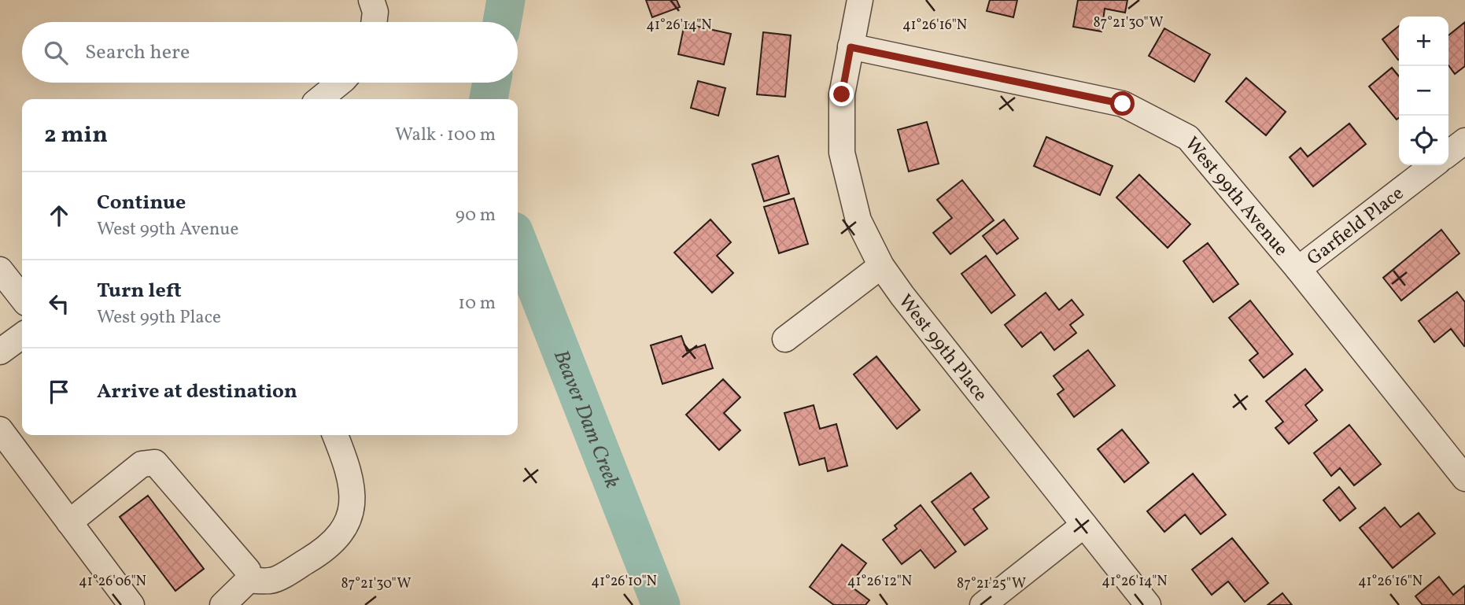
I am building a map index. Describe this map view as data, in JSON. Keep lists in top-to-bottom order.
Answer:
{
  "streets": {
    "street": ["West 99th Avenue", "Garfield Place", "West 99th Place"]
  },
  "crossings": [
    ["West 99th Avenue", "Garfield Place"],
    ["West 99th Avenue", "West 99th Place"]
  ],
  "water": ["Beaver Dam Creek"],
  "page": {
    "map_buttons": ["+", "−"],
    "search": "Search here",
    "heading": ["2 min", "Walk · 100 m"],
    "list": [
      ["Continue", "West 99th Avenue", "90 m"],
      ["Turn left", "West 99th Place", "10 m"],
      "Arrive at destination"
    ]
  },
  "coordinates": [
    "87°21'30\"W",
    "41°26'16\"N",
    "41°26'14\"N",
    "41°26'06\"N",
    "41°26'10\"N",
    "41°26'12\"N",
    "87°21'25\"W"
  ]
}
